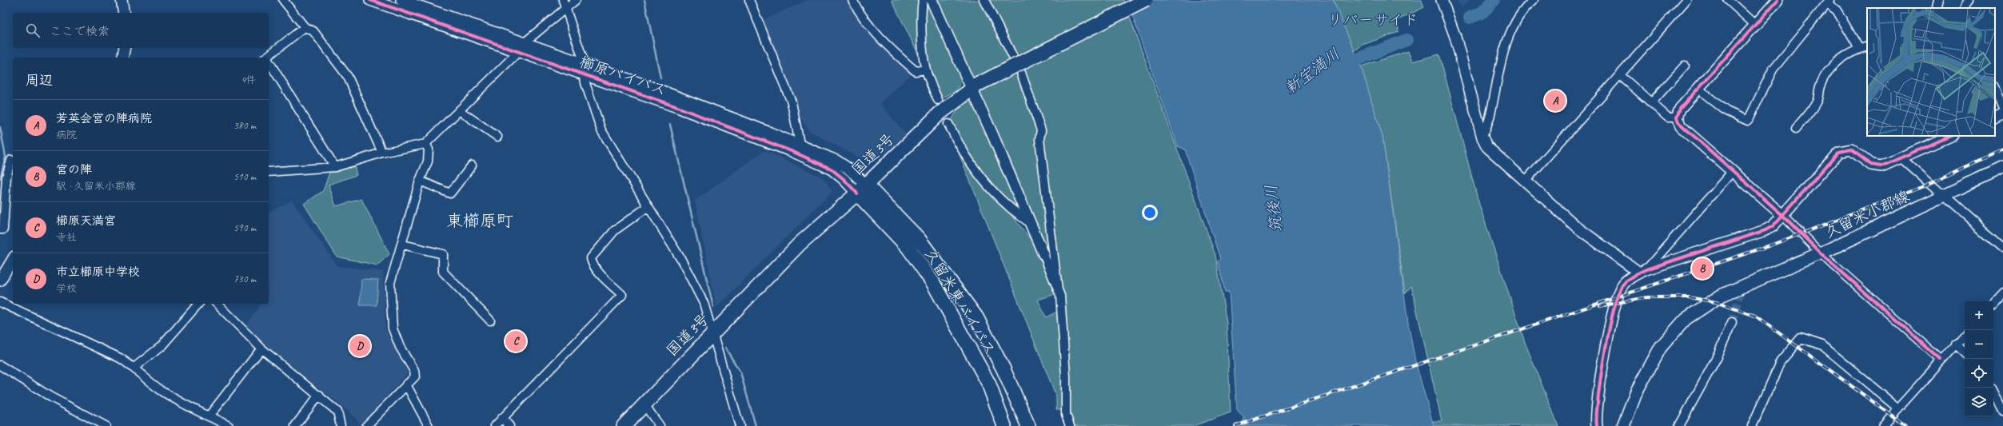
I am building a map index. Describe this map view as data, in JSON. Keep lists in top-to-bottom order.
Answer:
{
  "streets": {
    "highway": ["国道3号", "久留米東バイパス"],
    "main road": ["久留米小郡線"],
    "street": ["櫛原バイパス"]
  },
  "crossings": [
    ["櫛原バイパス", "国道3号"],
    ["櫛原バイパス", "久留米東バイパス"],
    ["国道3号", "久留米東バイパス"]
  ],
  "districts": ["東櫛原町"],
  "water": ["新宝満川", "筑後川"],
  "parks": ["リバーサイド"],
  "page": {
    "search": "ここで検索",
    "heading": ["周辺", "4件"],
    "pins": [
      "A",
      "B",
      "C",
      "D"
    ],
    "list": [
      {
        "mark": "A",
        "name": "芳英会宮の陣病院",
        "note": "病院",
        "value": "380 m"
      },
      {
        "mark": "B",
        "name": "宮の陣",
        "note": "駅 · 久留米小郡線",
        "value": "510 m"
      },
      {
        "mark": "C",
        "name": "櫛原天満宮",
        "note": "寺社",
        "value": "590 m"
      },
      {
        "mark": "D",
        "name": "市立櫛原中学校",
        "note": "学校",
        "value": "730 m"
      }
    ],
    "map_buttons": ["+", "−"]
  }
}
